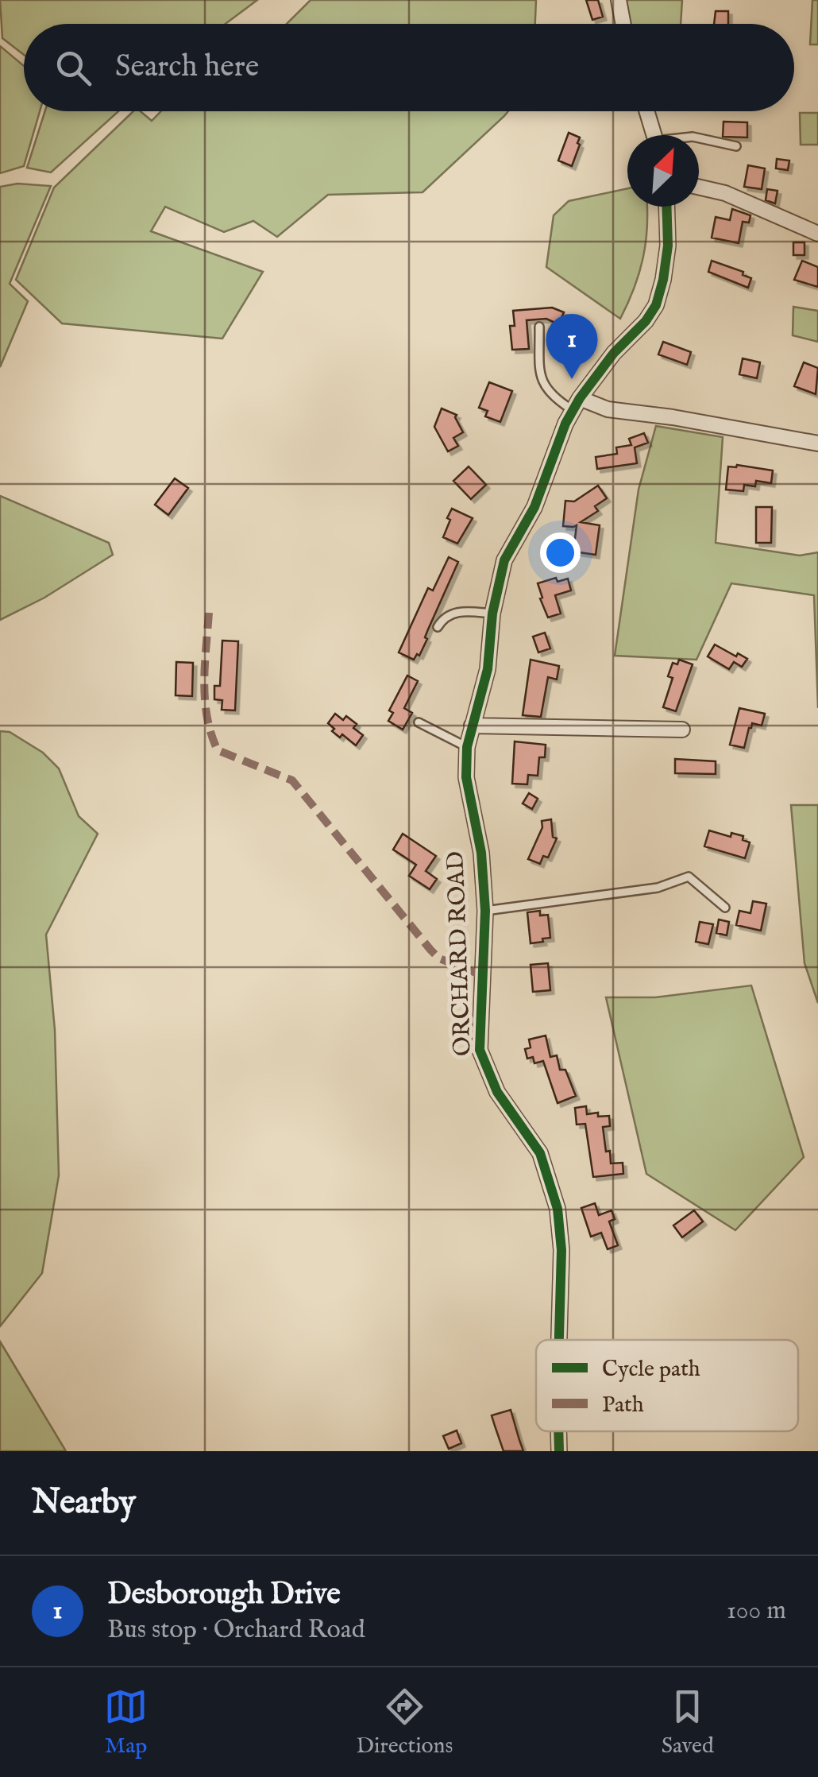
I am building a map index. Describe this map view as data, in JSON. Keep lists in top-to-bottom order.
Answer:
{
  "streets": {
    "street": ["ORCHARD ROAD"]
  },
  "legend": ["Cycle path", "Path"],
  "north": "top right",
  "page": {
    "search": "Search here",
    "pins": "1",
    "heading": "Nearby",
    "list": [
      {
        "mark": "1",
        "name": "Desborough Drive",
        "note": "Bus stop · Orchard Road",
        "value": "100 m"
      }
    ],
    "nav": ["Map", "Directions", "Saved"]
  }
}
